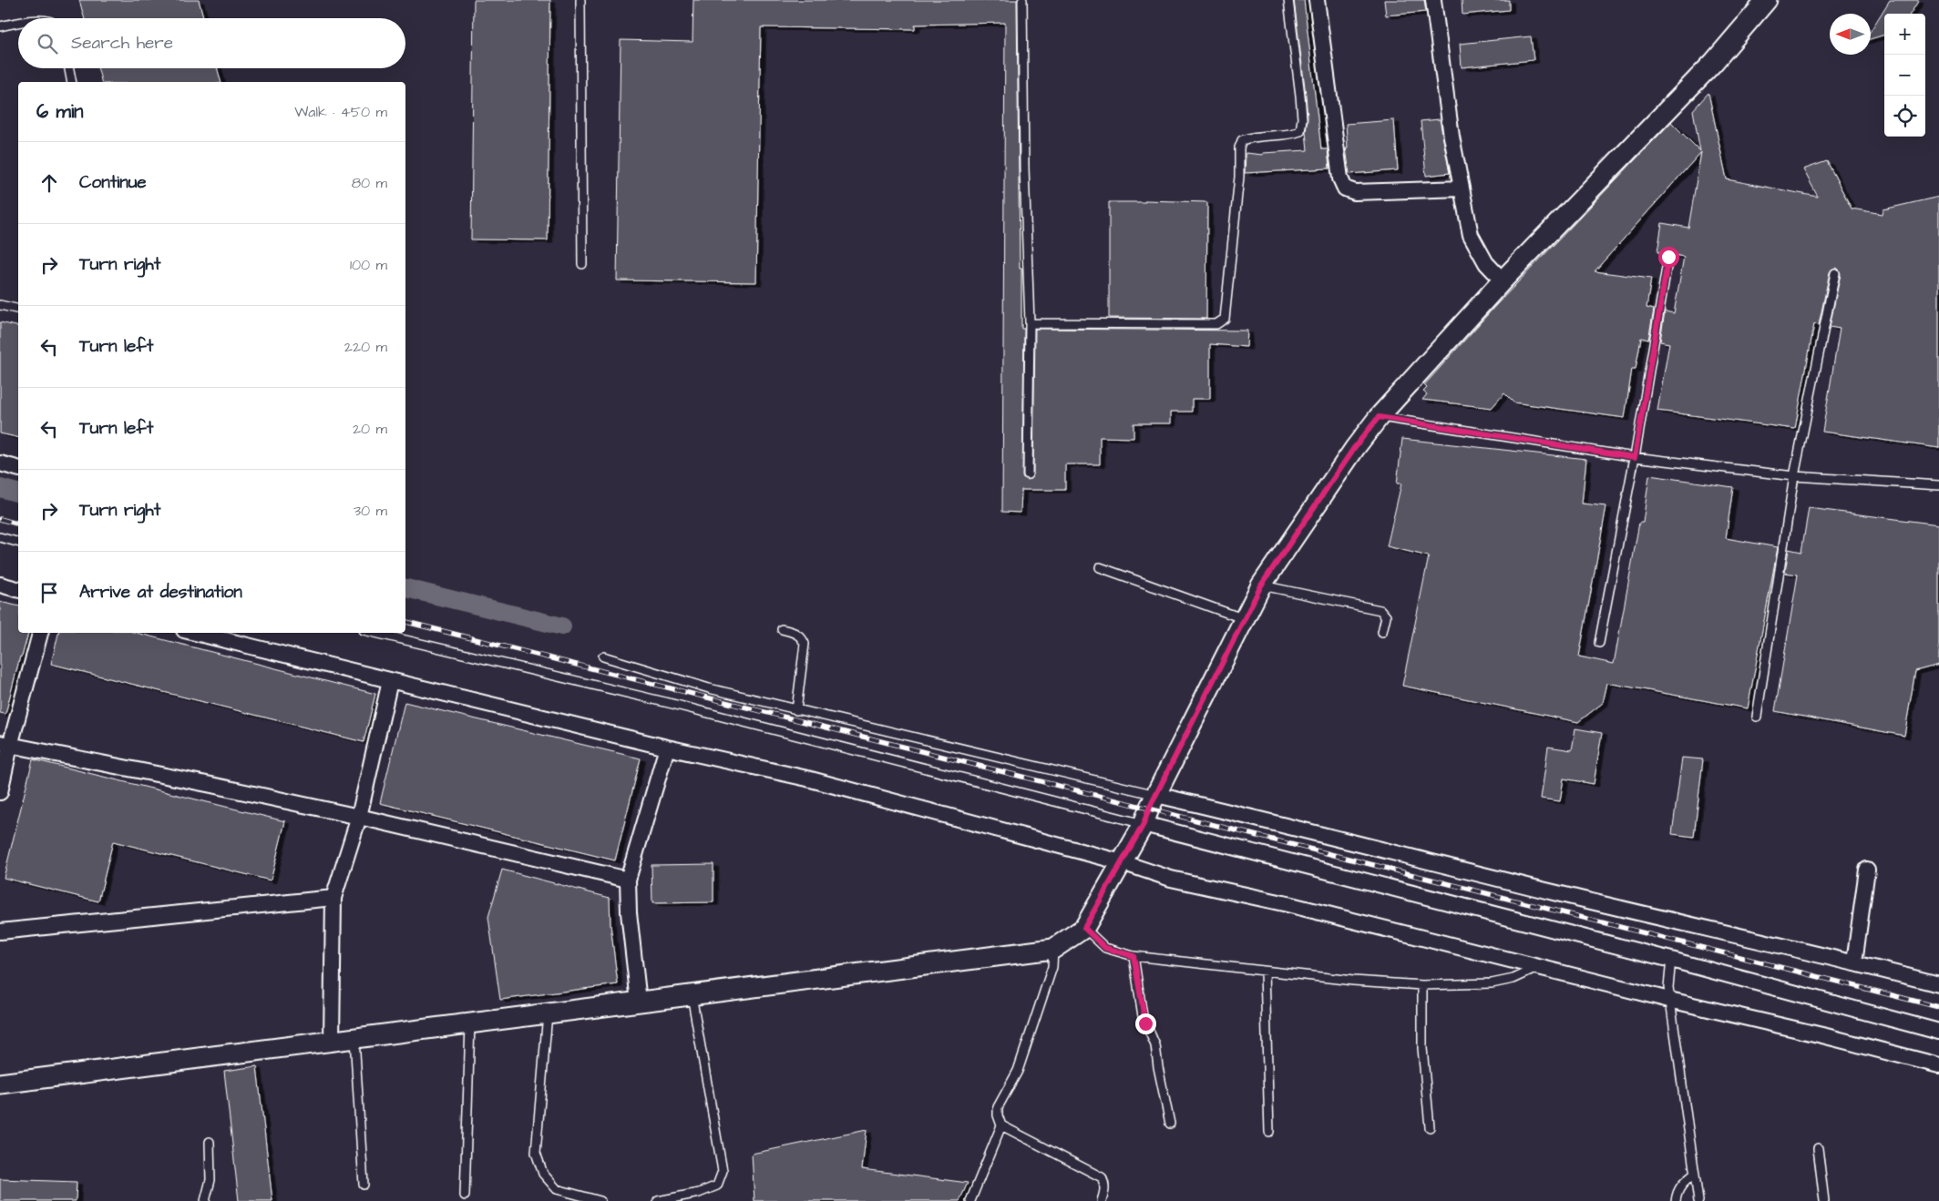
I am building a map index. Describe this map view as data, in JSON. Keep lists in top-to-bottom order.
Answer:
{
  "north": "left",
  "page": {
    "map_buttons": ["+", "−"],
    "search": "Search here",
    "heading": ["6 min", "Walk · 450 m"],
    "list": [
      ["Continue", "80 m"],
      ["Turn right", "100 m"],
      ["Turn left", "220 m"],
      ["Turn left", "20 m"],
      ["Turn right", "30 m"],
      "Arrive at destination"
    ]
  }
}
